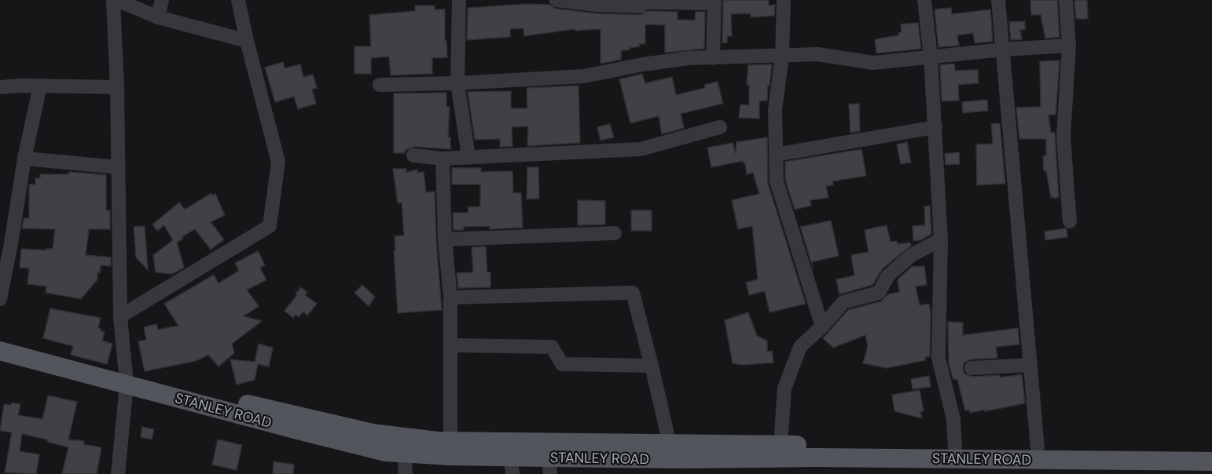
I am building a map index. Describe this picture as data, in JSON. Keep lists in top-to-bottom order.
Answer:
{
  "streets": {
    "main road": ["STANLEY ROAD"]
  }
}
